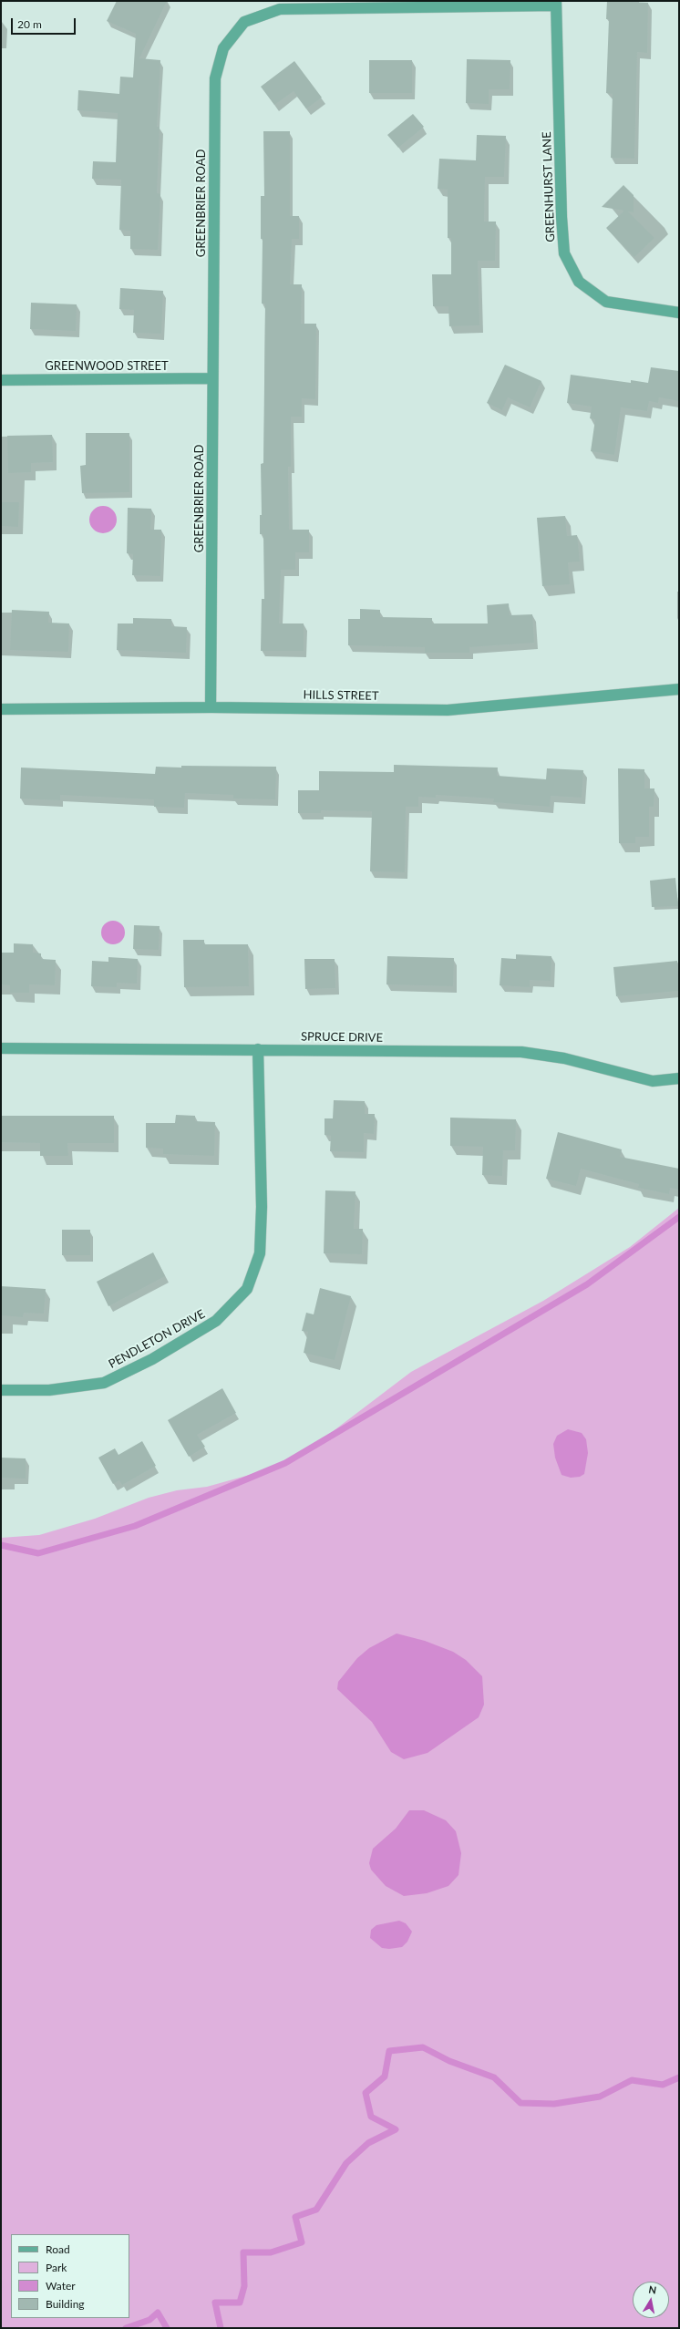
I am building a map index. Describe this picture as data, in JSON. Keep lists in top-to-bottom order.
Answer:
{
  "streets": {
    "street": [
      "GREENHURST LANE",
      "GREENBRIER ROAD",
      "GREENWOOD STREET",
      "HILLS STREET",
      "SPRUCE DRIVE",
      "PENDLETON DRIVE"
    ]
  },
  "crossings": [
    ["GREENHURST LANE", "GREENBRIER ROAD"],
    ["GREENBRIER ROAD", "GREENWOOD STREET"],
    ["GREENBRIER ROAD", "HILLS STREET"],
    ["SPRUCE DRIVE", "PENDLETON DRIVE"]
  ],
  "legend": [
    "Road",
    "Park",
    "Water",
    "Building"
  ],
  "scale_bar": "20 m",
  "north": "top"
}
